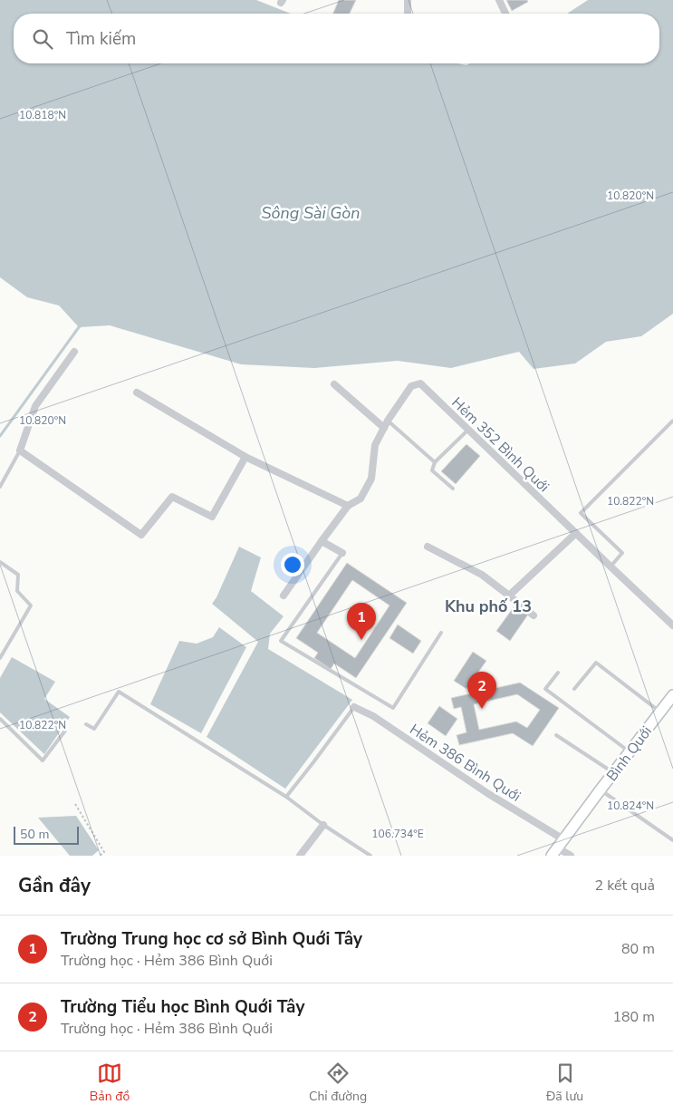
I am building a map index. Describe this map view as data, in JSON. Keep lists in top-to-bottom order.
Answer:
{
  "streets": {
    "main road": ["Bình Quới"],
    "street": ["Hẻm 352 Bình Quới", "Hẻm 386 Bình Quới"]
  },
  "crossings": [
    ["Bình Quới", "Hẻm 386 Bình Quới"]
  ],
  "districts": ["Khu phố 13"],
  "water": ["Sông Sài Gòn"],
  "scale_bar": "50 m",
  "page": {
    "search": "Tìm kiếm",
    "pins": ["1", "2"],
    "scale": "50 m",
    "heading": ["Gần đây", "2 kết quả"],
    "list": [
      {
        "mark": "1",
        "name": "Trường Trung học cơ sở Bình Quới Tây",
        "note": "Trường học · Hẻm 386 Bình Quới",
        "value": "80 m"
      },
      {
        "mark": "2",
        "name": "Trường Tiểu học Bình Quới Tây",
        "note": "Trường học · Hẻm 386 Bình Quới",
        "value": "180 m"
      }
    ],
    "nav": ["Bản đồ", "Chỉ đường", "Đã lưu"]
  },
  "coordinates": [
    "10.818°N",
    "10.820°N",
    "10.822°N",
    "10.824°N",
    "106.734°E"
  ]
}
